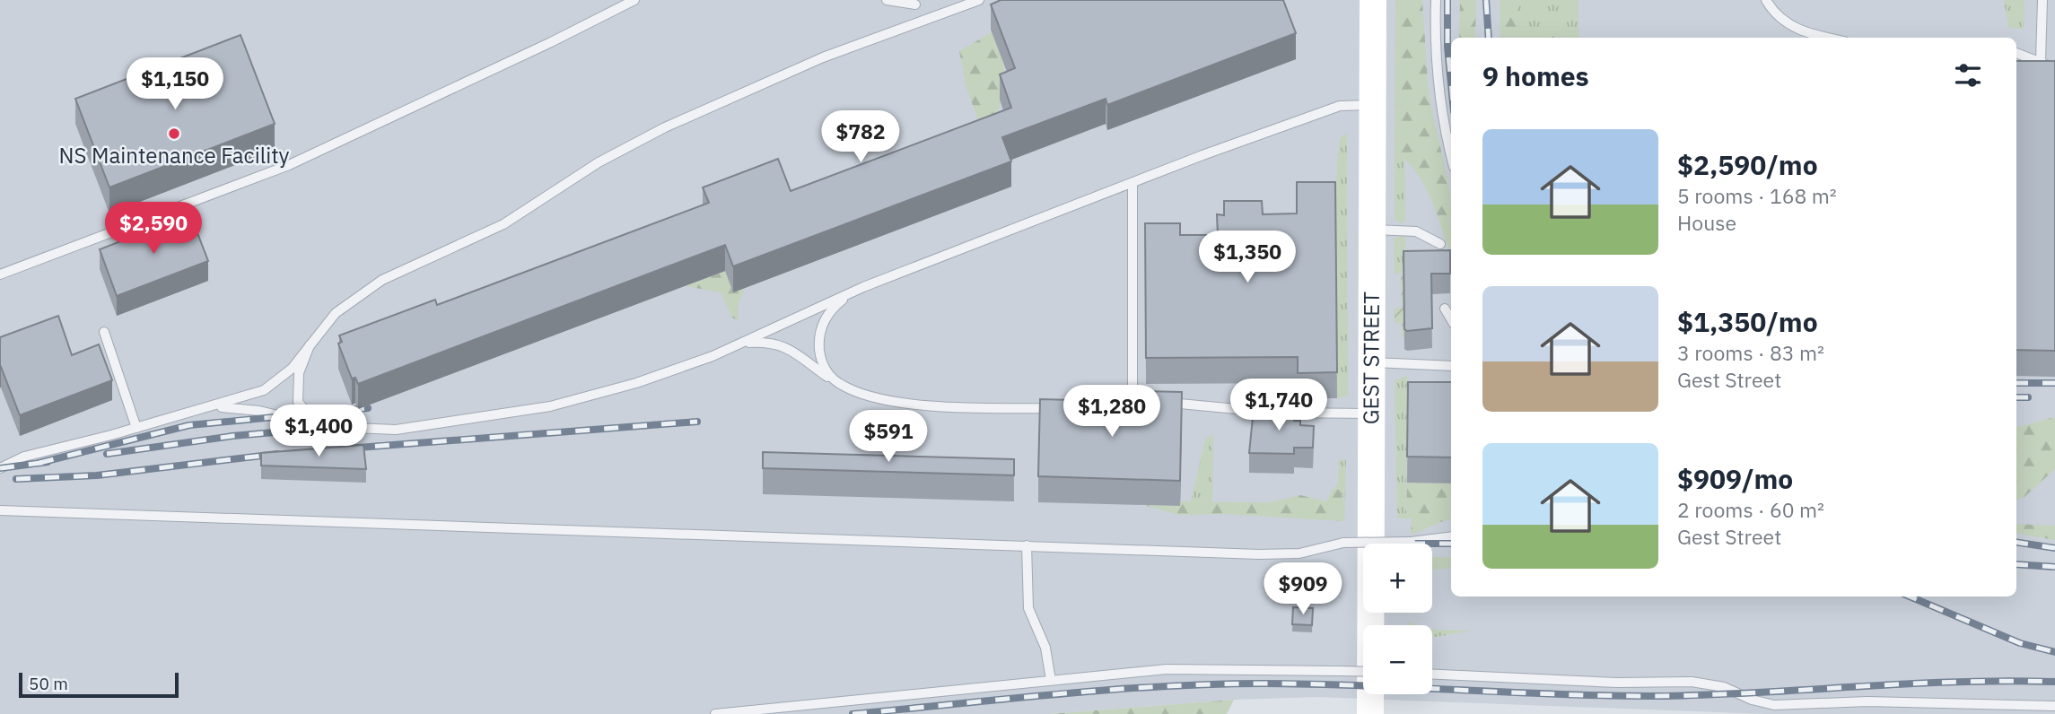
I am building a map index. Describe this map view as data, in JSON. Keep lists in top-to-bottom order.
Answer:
{
  "streets": {
    "street": ["GEST STREET"]
  },
  "places": ["NS Maintenance Facility"],
  "scale_bar": "50 m",
  "page": {
    "heading": "9 homes",
    "price": [
      "$1,150",
      "$782",
      "$2,590",
      "$1,350",
      "$1,740",
      "$1,280",
      "$1,400",
      "$591",
      "$909"
    ],
    "list": [
      {
        "name": "$2,590/mo",
        "note": "5 rooms · 168 m² · House"
      },
      {
        "name": "$1,350/mo",
        "note": "3 rooms · 83 m² · Gest Street"
      },
      {
        "name": "$909/mo",
        "note": "2 rooms · 60 m² · Gest Street"
      }
    ],
    "map_buttons": ["+", "−"],
    "scale": "50 m"
  }
}
